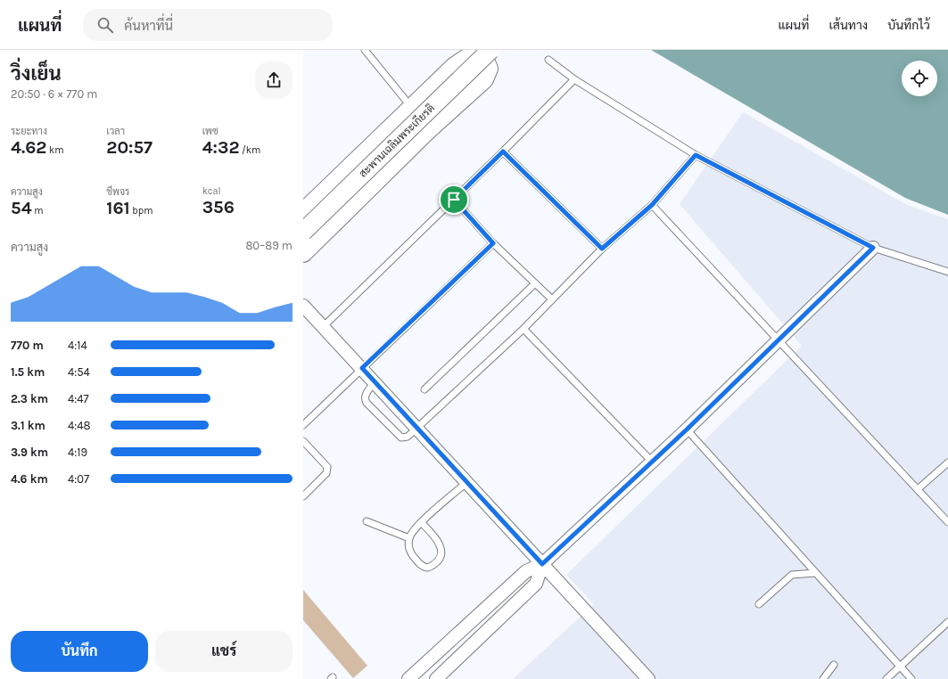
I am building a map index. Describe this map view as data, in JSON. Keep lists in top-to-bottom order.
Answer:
{
  "streets": {
    "main road": ["สะพานเฉลิมพระเกียรติ"]
  },
  "page": {
    "header": "แผนที่",
    "search": "ค้นหาที่นี่",
    "nav": ["แผนที่", "เส้นทาง", "บันทึกไว้"],
    "heading": ["วิ่งเย็น", "20:50 · 6 × 770 m"],
    "stats": [
      ["ระยะทาง", "4.62 km"],
      ["เวลา", "20:57"],
      ["เพซ", "4:32 /km"],
      ["ความสูง", "54 m"],
      ["ชีพจร", "161 bpm"],
      ["kcal", "356"]
    ],
    "chart": ["ความสูง", "80–89 m"],
    "list": [
      {
        "name": "770 m",
        "note": "4:14"
      },
      {
        "name": "1.5 km",
        "note": "4:54"
      },
      {
        "name": "2.3 km",
        "note": "4:47"
      },
      {
        "name": "3.1 km",
        "note": "4:48"
      },
      {
        "name": "3.9 km",
        "note": "4:19"
      },
      {
        "name": "4.6 km",
        "note": "4:07"
      }
    ],
    "buttons": ["บันทึก", "แชร์"]
  }
}
